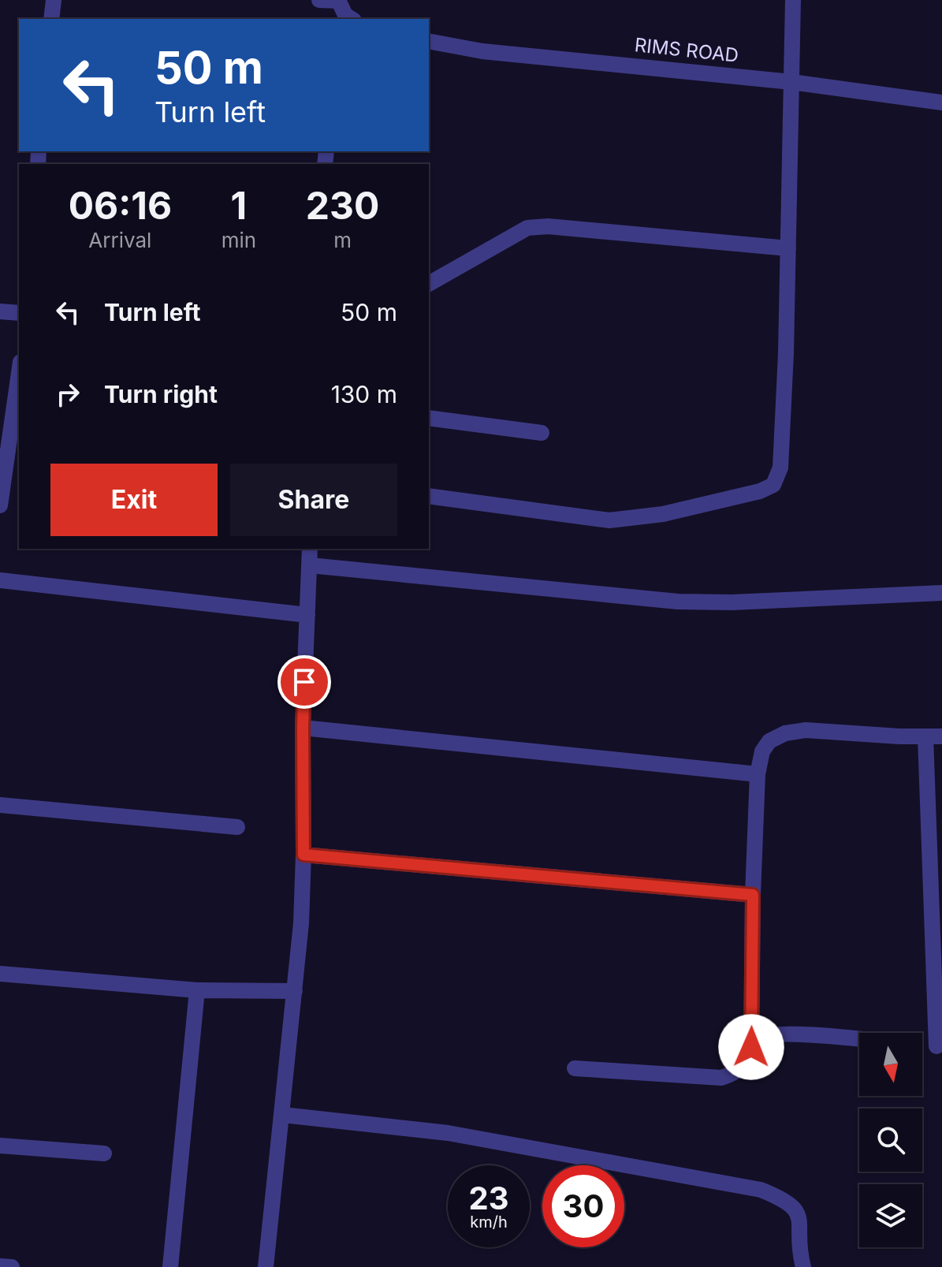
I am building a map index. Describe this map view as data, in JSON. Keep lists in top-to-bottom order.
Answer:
{
  "streets": {
    "street": ["RIMS ROAD"]
  },
  "north": "bottom",
  "page": {
    "turn": ["50 m", "Turn left"],
    "eta": [
      "06:16",
      "Arrival",
      "1",
      "min",
      "230",
      "m"
    ],
    "list": [
      {
        "name": "Turn left",
        "value": "50 m"
      },
      {
        "name": "Turn right",
        "value": "130 m"
      }
    ],
    "buttons": ["Exit", "Share"],
    "speed": "23 km/h",
    "limit": "30"
  }
}
